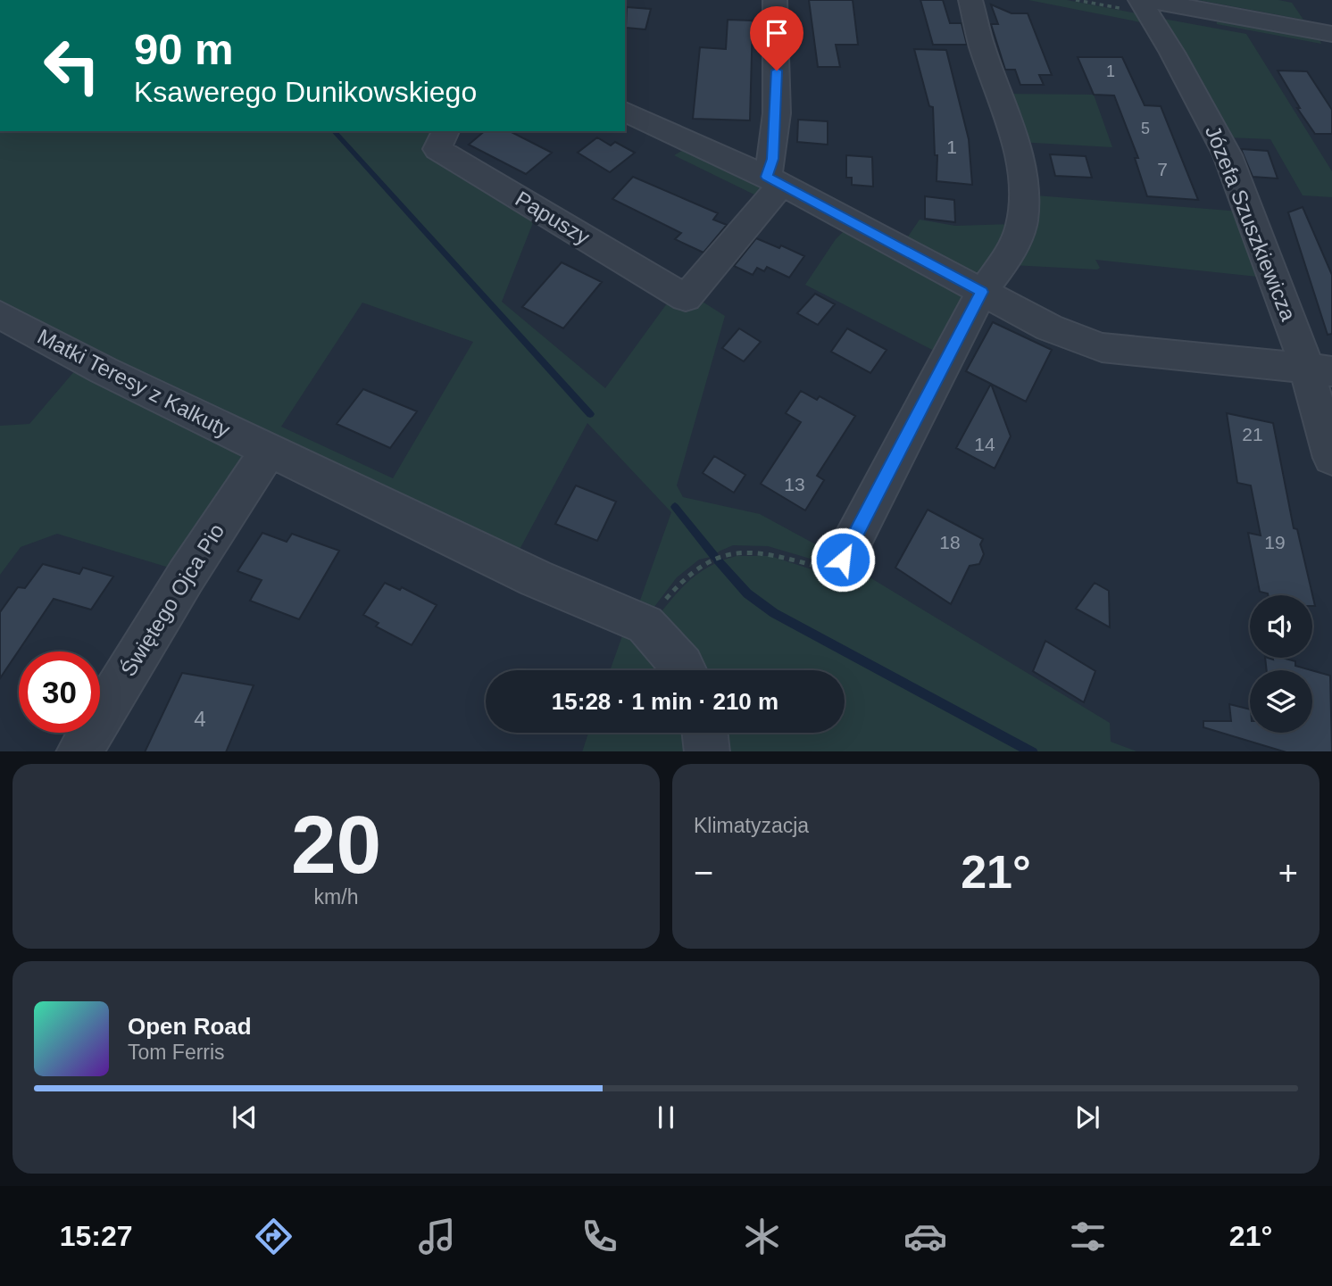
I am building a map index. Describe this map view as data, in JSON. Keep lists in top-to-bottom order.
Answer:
{
  "streets": {
    "street": [
      "Papuszy",
      "Józefa Szuszkiewicza",
      "Matki Teresy z Kalkuty",
      "Świętego Ojca Pio"
    ]
  },
  "crossings": [
    ["Matki Teresy z Kalkuty", "Świętego Ojca Pio"]
  ],
  "house_numbers": [
    "1",
    "5",
    "1",
    "7",
    "21",
    "14",
    "13",
    "18",
    "19",
    "4"
  ],
  "page": {
    "turn": ["90 m", "Ksawerego Dunikowskiego"],
    "limit": "30",
    "trip": "15:28 · 1 min · 210 m",
    "tile": [
      ["20", "km/h"],
      "Klimatyzacja"
    ],
    "heat": ["−", "21°", "+"],
    "song": ["Open Road", "Tom Ferris"],
    "tabs": ["15:27", "21°"]
  }
}
